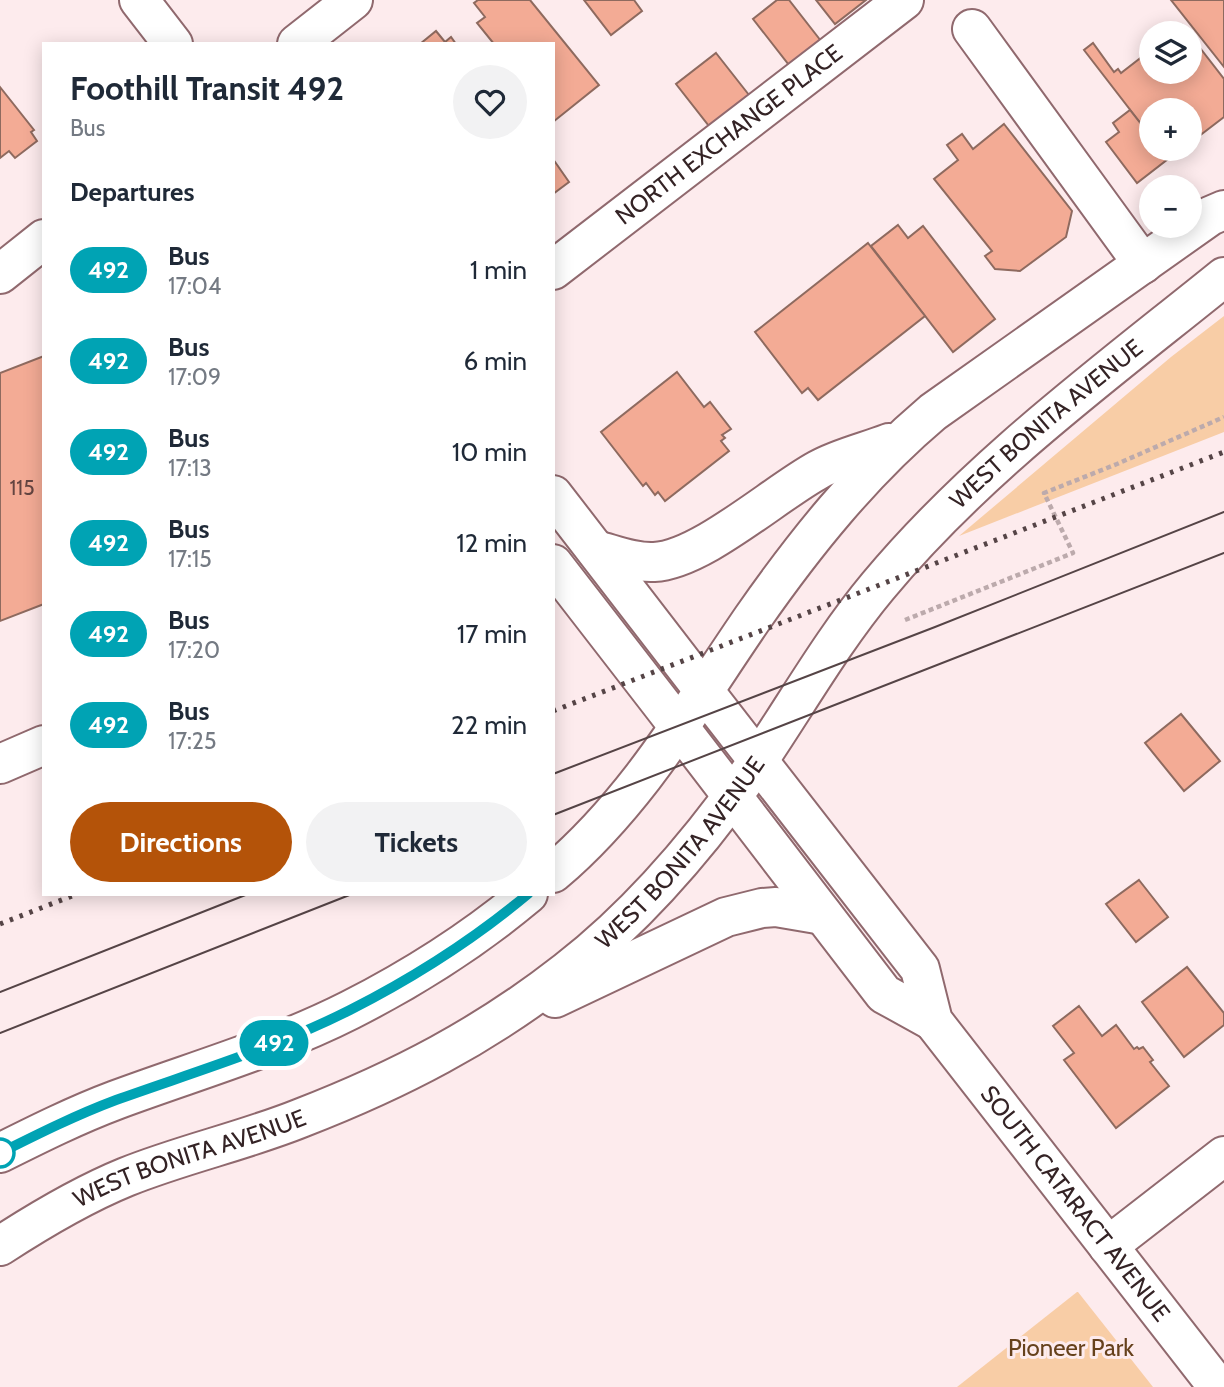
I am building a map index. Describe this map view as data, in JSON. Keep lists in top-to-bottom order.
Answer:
{
  "streets": {
    "main road": ["NORTH EXCHANGE PLACE", "WEST BONITA AVENUE", "SOUTH CATARACT AVENUE"]
  },
  "crossings": [
    ["WEST BONITA AVENUE", "SOUTH CATARACT AVENUE"]
  ],
  "parks": ["Pioneer Park"],
  "lines": ["bus line 492"],
  "house_numbers": ["115"],
  "page": {
    "on_map": "492",
    "map_buttons": ["+", "−"],
    "heading": [
      ["Foothill Transit 492", "Bus"],
      "Departures"
    ],
    "list": [
      {
        "mark": "492",
        "name": "Bus",
        "note": "17:04",
        "value": "1 min"
      },
      {
        "mark": "492",
        "name": "Bus",
        "note": "17:09",
        "value": "6 min"
      },
      {
        "mark": "492",
        "name": "Bus",
        "note": "17:13",
        "value": "10 min"
      },
      {
        "mark": "492",
        "name": "Bus",
        "note": "17:15",
        "value": "12 min"
      },
      {
        "mark": "492",
        "name": "Bus",
        "note": "17:20",
        "value": "17 min"
      },
      {
        "mark": "492",
        "name": "Bus",
        "note": "17:25",
        "value": "22 min"
      }
    ],
    "buttons": ["Directions", "Tickets"]
  }
}
